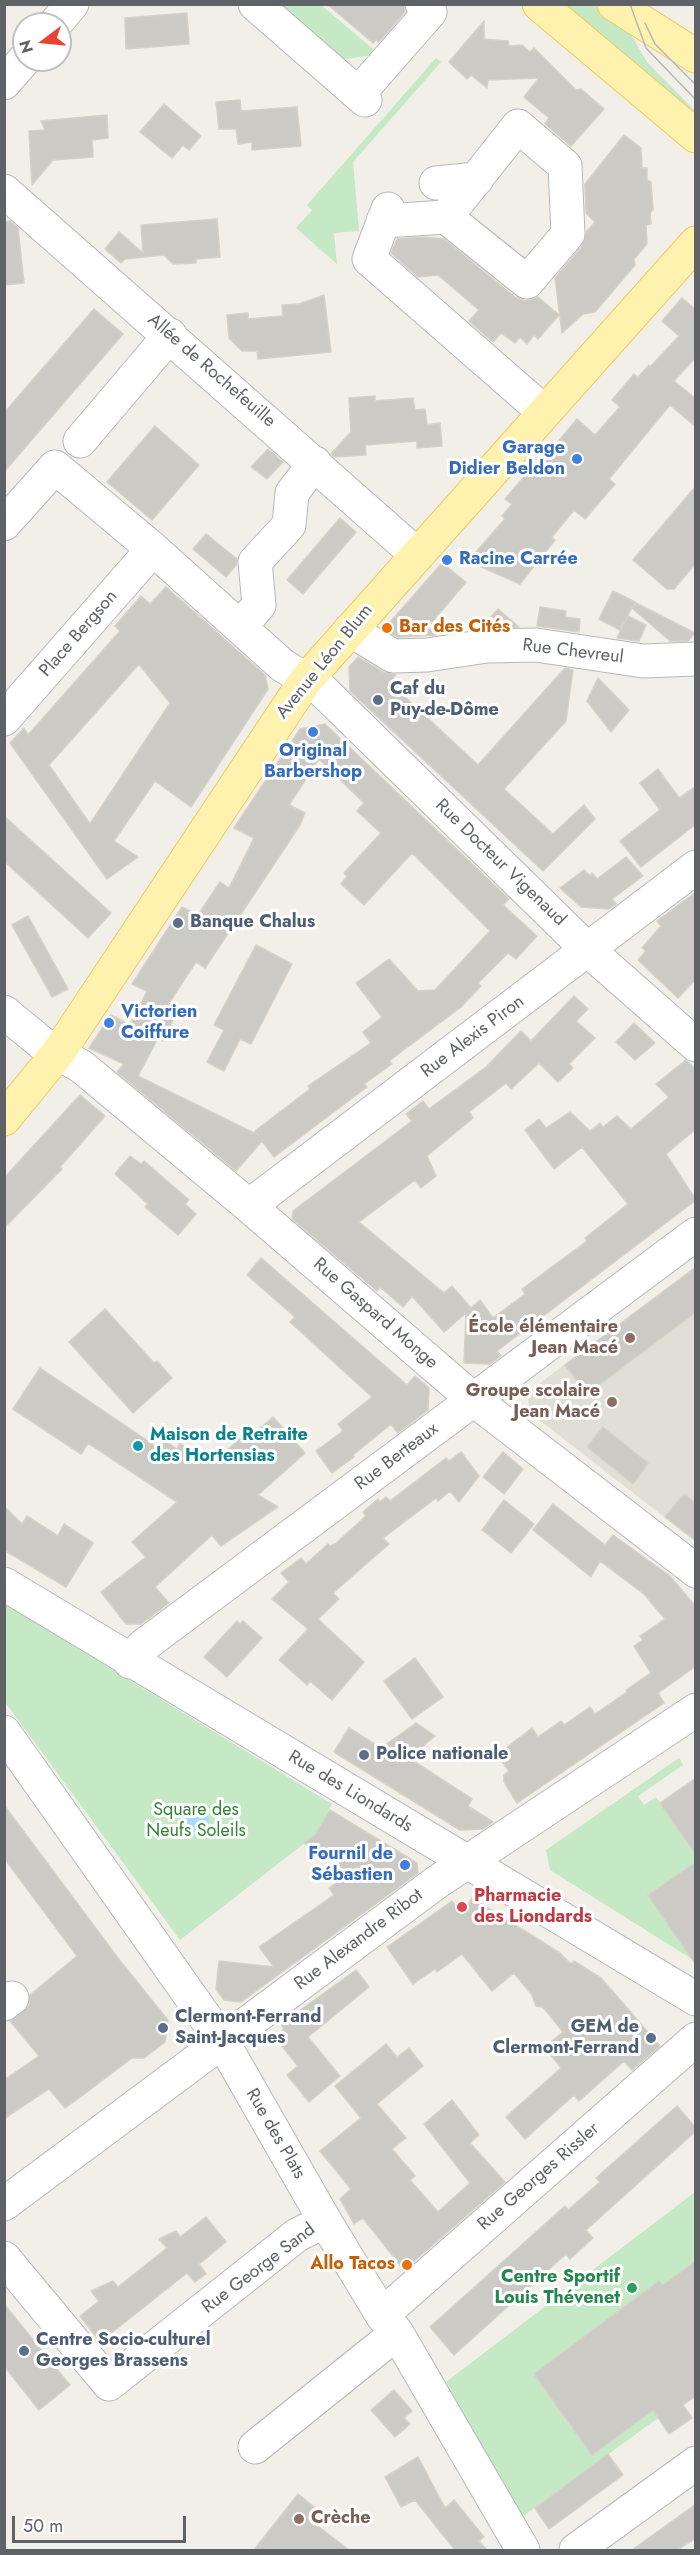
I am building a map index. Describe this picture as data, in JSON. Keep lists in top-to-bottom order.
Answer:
{
  "streets": {
    "main road": ["Avenue Léon Blum"],
    "street": [
      "Allée de Rochefeuille",
      "Place Bergson",
      "Rue Chevreul",
      "Rue Docteur Vigenaud",
      "Rue Alexis Piron",
      "Rue Gaspard Monge",
      "Rue Berteaux",
      "Rue des Liondards",
      "Rue Alexandre Ribot",
      "Rue des Plats",
      "Rue Georges Rissler",
      "Rue George Sand"
    ]
  },
  "crossings": [
    ["Allée de Rochefeuille", "Avenue Léon Blum"],
    ["Rue Chevreul", "Avenue Léon Blum"],
    ["Avenue Léon Blum", "Rue Docteur Vigenaud"],
    ["Avenue Léon Blum", "Rue Gaspard Monge"],
    ["Rue Docteur Vigenaud", "Rue Alexis Piron"],
    ["Rue Alexis Piron", "Rue Gaspard Monge"],
    ["Rue Gaspard Monge", "Rue Berteaux"],
    ["Rue Berteaux", "Rue des Liondards"],
    ["Rue des Liondards", "Rue Alexandre Ribot"],
    ["Rue Alexandre Ribot", "Rue des Plats"],
    ["Rue des Plats", "Rue Georges Rissler"],
    ["Rue des Plats", "Rue George Sand"]
  ],
  "parks": ["Square des Neufs Soleils"],
  "places": [
    "Garage Didier Beldon",
    "Racine Carrée",
    "Bar des Cités",
    "Caf du Puy-de-Dôme",
    "Original Barbershop",
    "Banque Chalus",
    "Victorien Coiffure",
    "École élémentaire Jean Macé",
    "Groupe scolaire Jean Macé",
    "Maison de Retraite des Hortensias",
    "Police nationale",
    "Fournil de Sébastien",
    "Pharmacie des Liondards",
    "Clermont-Ferrand Saint-Jacques",
    "GEM de Clermont-Ferrand",
    "Allo Tacos",
    "Centre Sportif Louis Thévenet",
    "Centre Socio-culturel Georges Brassens",
    "Crèche"
  ],
  "scale_bar": "50 m",
  "north": "left"
}
